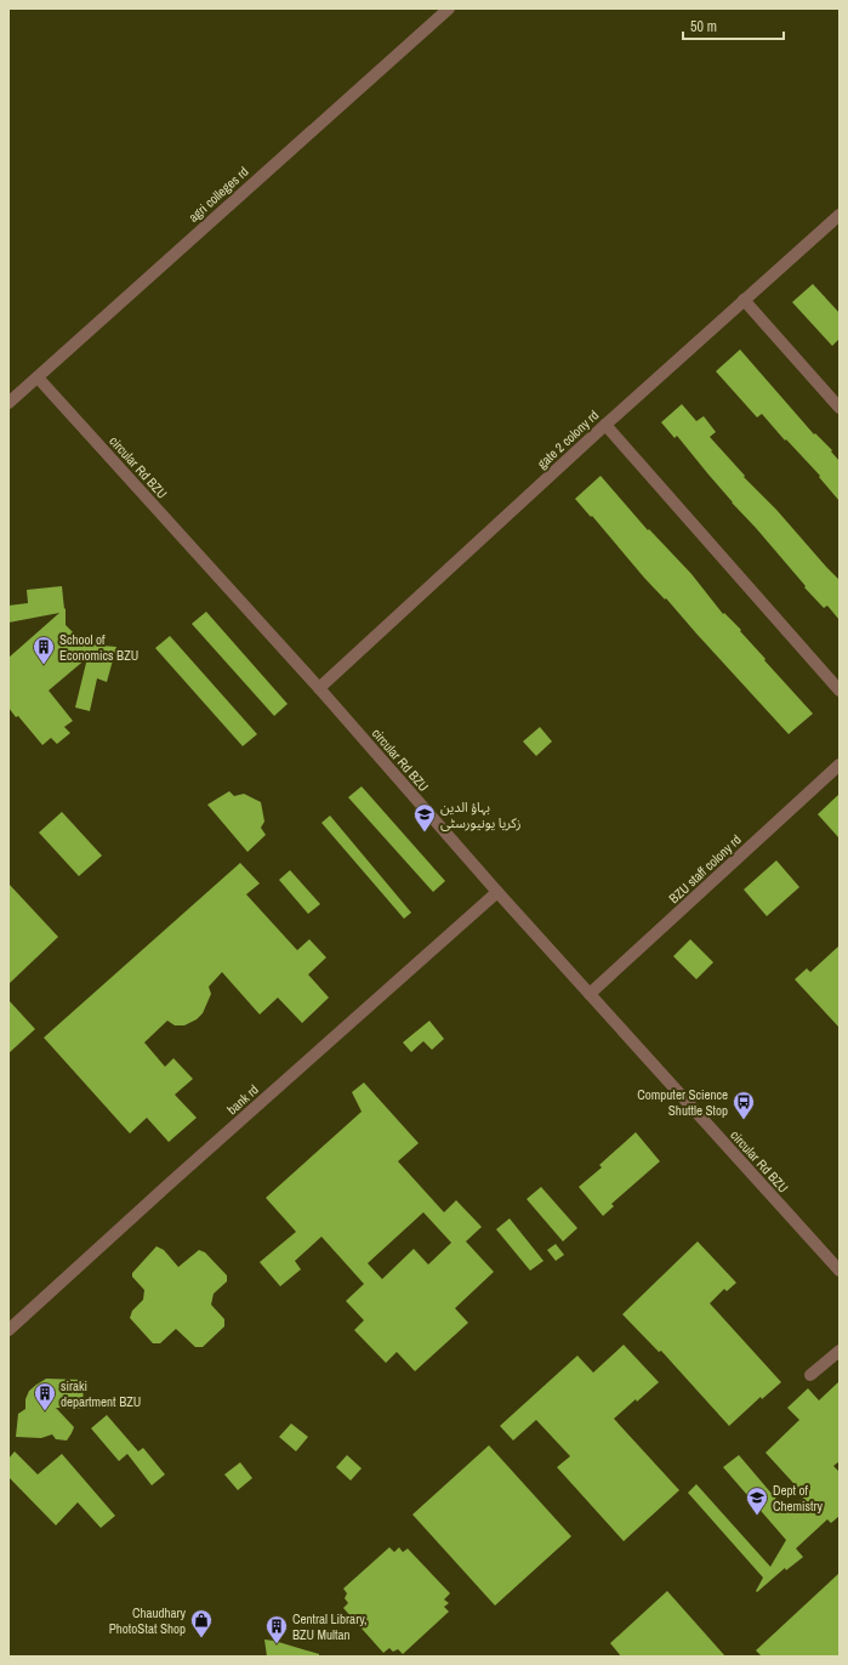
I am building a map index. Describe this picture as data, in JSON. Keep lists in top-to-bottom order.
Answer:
{
  "streets": {
    "street": [
      "agri colleges rd",
      "gate 2 colony rd",
      "circular Rd BZU",
      "BZU staff colony rd",
      "bank rd"
    ]
  },
  "crossings": [
    ["agri colleges rd", "circular Rd BZU"],
    ["gate 2 colony rd", "circular Rd BZU"],
    ["circular Rd BZU", "BZU staff colony rd"],
    ["circular Rd BZU", "bank rd"]
  ],
  "places": {
    "building": ["School of Economics BZU", "siraki department BZU", "Central Library, BZU Multan"],
    "school or university": ["بہاؤ الدین زکریا یونیورسٹی", "Dept of Chemistry"],
    "bus stop": ["Computer Science Shuttle Stop"],
    "shop": ["Chaudhary PhotoStat Shop"]
  },
  "scale_bar": "50 m"
}
